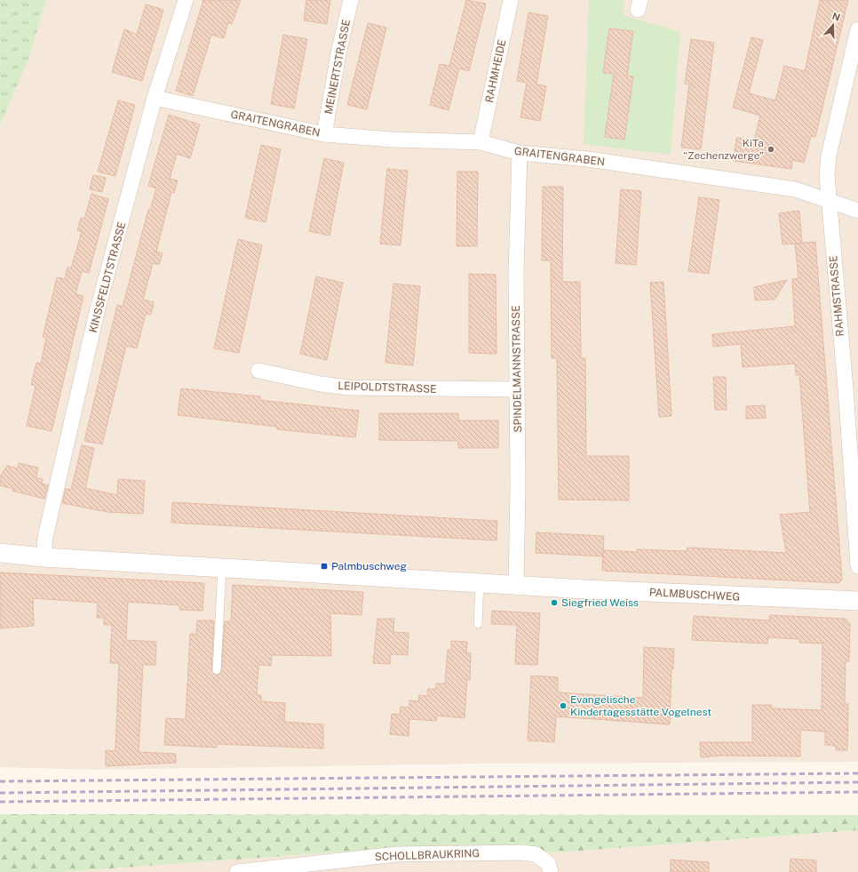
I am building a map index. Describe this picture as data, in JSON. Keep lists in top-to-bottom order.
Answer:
{
  "streets": {
    "street": [
      "MEINERTSTRASSE",
      "RAHMHEIDE",
      "GRAITENGRABEN",
      "KINSSFELDTSTRASSE",
      "RAHMSTRASSE",
      "SPINDELMANNSTRASSE",
      "LEIPOLDTSTRASSE",
      "PALMBUSCHWEG",
      "SCHOLLBRAUKRING"
    ]
  },
  "crossings": [
    ["MEINERTSTRASSE", "GRAITENGRABEN"],
    ["RAHMHEIDE", "GRAITENGRABEN"],
    ["GRAITENGRABEN", "KINSSFELDTSTRASSE"],
    ["GRAITENGRABEN", "RAHMSTRASSE"],
    ["GRAITENGRABEN", "SPINDELMANNSTRASSE"],
    ["KINSSFELDTSTRASSE", "PALMBUSCHWEG"],
    ["SPINDELMANNSTRASSE", "LEIPOLDTSTRASSE"],
    ["SPINDELMANNSTRASSE", "PALMBUSCHWEG"]
  ],
  "places": {
    "other": ["KiTa “Zechenzwerge”", "Siegfried Weiss", "Evangelische Kindertagesstätte Vogelnest"],
    "transit": ["Palmbuschweg"]
  },
  "north": "top"
}
